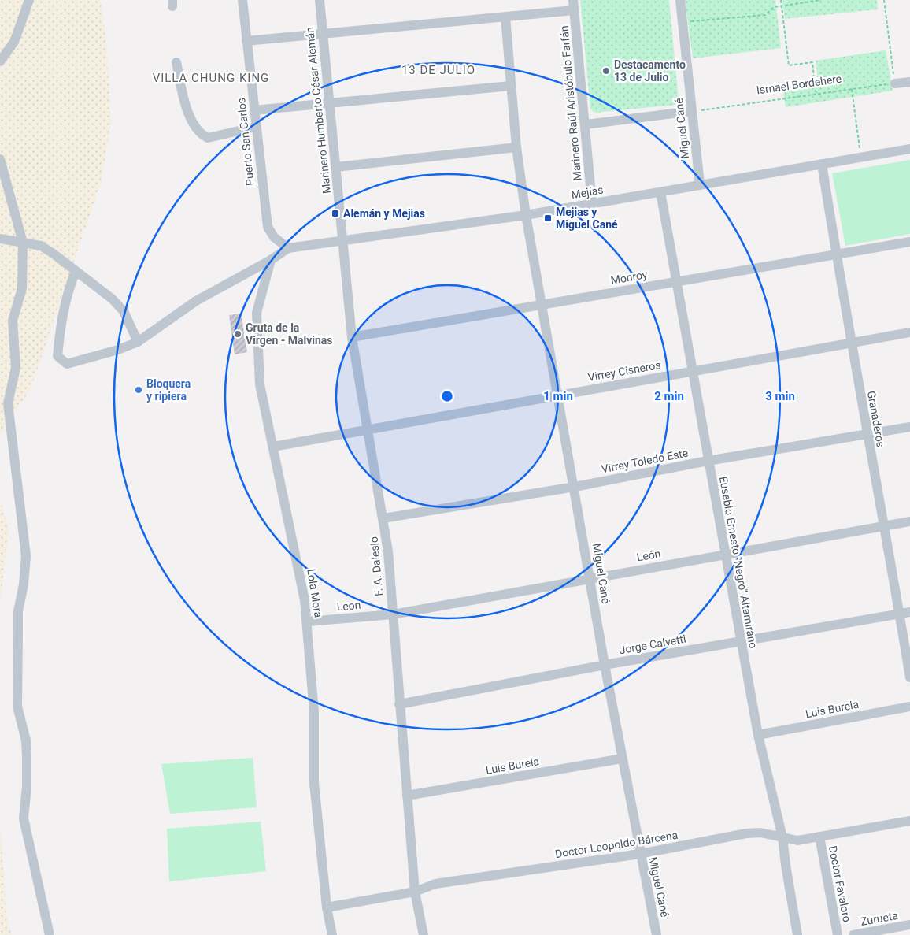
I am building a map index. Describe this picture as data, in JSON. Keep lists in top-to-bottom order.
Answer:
{
  "streets": {
    "street": [
      "Marinero Raúl Aristóbulo Farfán",
      "Marinero Humberto César Alemán",
      "Miguel Cané",
      "Puerto San Carlos",
      "Mejías",
      "Monroy",
      "Virrey Cisneros",
      "Granaderos",
      "Virrey Toledo Este",
      "León",
      "Eusebio Ernesto \"Negro\" Altamirano",
      "F. A. Dalesio",
      "Lola Mora",
      "Leon",
      "Jorge Calvetti",
      "Luis Burela",
      "Doctor Leopoldo Bárcena",
      "Doctor Favaloro",
      "Zurueta"
    ],
    "path": ["Ismael Bordehere"]
  },
  "crossings": [
    ["Ismael Bordehere", "Miguel Cané"],
    ["Marinero Raúl Aristóbulo Farfán", "Mejías"],
    ["Marinero Humberto César Alemán", "Mejías"],
    ["Marinero Humberto César Alemán", "F. A. Dalesio"],
    ["Miguel Cané", "Mejías"],
    ["Miguel Cané", "Monroy"],
    ["Miguel Cané", "Virrey Cisneros"],
    ["Miguel Cané", "Virrey Toledo Este"],
    ["Miguel Cané", "León"],
    ["Miguel Cané", "Jorge Calvetti"],
    ["Miguel Cané", "Luis Burela"],
    ["Miguel Cané", "Doctor Leopoldo Bárcena"],
    ["Puerto San Carlos", "Mejías"],
    ["Mejías", "Granaderos"],
    ["Mejías", "Eusebio Ernesto \"Negro\" Altamirano"],
    ["Mejías", "F. A. Dalesio"],
    ["Mejías", "Lola Mora"],
    ["Monroy", "Granaderos"],
    ["Monroy", "Eusebio Ernesto \"Negro\" Altamirano"],
    ["Monroy", "F. A. Dalesio"],
    ["Virrey Cisneros", "Granaderos"],
    ["Virrey Cisneros", "Eusebio Ernesto \"Negro\" Altamirano"],
    ["Virrey Cisneros", "F. A. Dalesio"],
    ["Virrey Cisneros", "Lola Mora"],
    ["Granaderos", "Virrey Toledo Este"],
    ["Granaderos", "León"],
    ["Granaderos", "Jorge Calvetti"],
    ["Virrey Toledo Este", "Eusebio Ernesto \"Negro\" Altamirano"],
    ["Virrey Toledo Este", "F. A. Dalesio"],
    ["León", "Eusebio Ernesto \"Negro\" Altamirano"],
    ["León", "F. A. Dalesio"],
    ["León", "Leon"],
    ["Eusebio Ernesto \"Negro\" Altamirano", "Jorge Calvetti"],
    ["Eusebio Ernesto \"Negro\" Altamirano", "Luis Burela"],
    ["Eusebio Ernesto \"Negro\" Altamirano", "Doctor Leopoldo Bárcena"],
    ["F. A. Dalesio", "Leon"],
    ["F. A. Dalesio", "Jorge Calvetti"],
    ["F. A. Dalesio", "Luis Burela"],
    ["F. A. Dalesio", "Doctor Leopoldo Bárcena"],
    ["Lola Mora", "Leon"],
    ["Lola Mora", "Doctor Leopoldo Bárcena"],
    ["Doctor Leopoldo Bárcena", "Doctor Favaloro"]
  ],
  "districts": ["13 DE JULIO", "VILLA CHUNG KING"],
  "places": {
    "other": ["Destacamento 13 de Julio", "Gruta de la Virgen - Malvinas", "Bloquera y ripiera"],
    "transit": ["Alemán y Mejias", "Mejias y Miguel Cané"]
  },
  "rings": ["1 min", "2 min", "3 min"]
}
